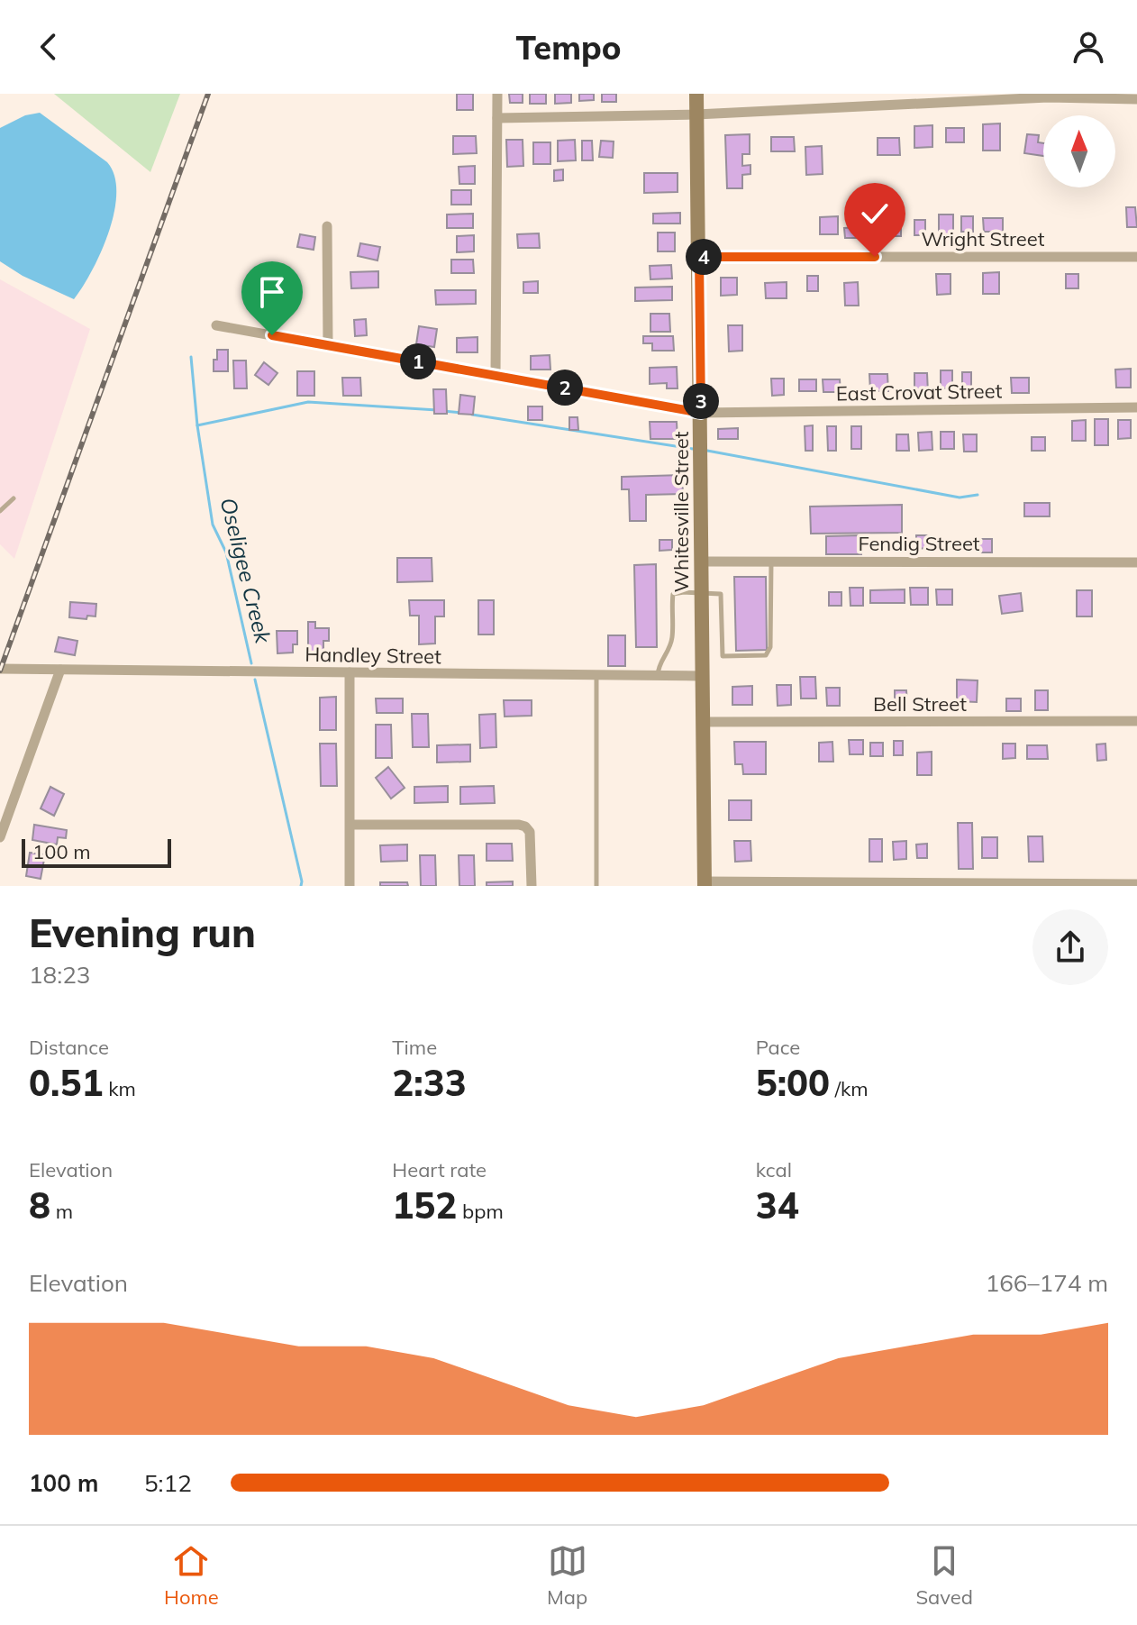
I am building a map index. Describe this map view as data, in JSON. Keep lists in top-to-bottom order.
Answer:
{
  "streets": {
    "main road": ["Whitesville Street"],
    "street": [
      "Wright Street",
      "East Crovat Street",
      "Fendig Street",
      "Handley Street",
      "Bell Street"
    ]
  },
  "crossings": [
    ["Wright Street", "Whitesville Street"],
    ["East Crovat Street", "Whitesville Street"],
    ["Whitesville Street", "Fendig Street"],
    ["Whitesville Street", "Handley Street"],
    ["Whitesville Street", "Bell Street"]
  ],
  "water": ["Oseligee Creek"],
  "scale_bar": "100 m",
  "north": "top",
  "page": {
    "header": "Tempo",
    "pins": [
      "4",
      "1",
      "2",
      "3"
    ],
    "scale": "100 m",
    "heading": ["Evening run", "18:23"],
    "stats": [
      ["Distance", "0.51 km"],
      ["Time", "2:33"],
      ["Pace", "5:00 /km"],
      ["Elevation", "8 m"],
      ["Heart rate", "152 bpm"],
      ["kcal", "34"]
    ],
    "chart": ["Elevation", "166–174 m"],
    "list": [
      {
        "name": "100 m",
        "note": "5:12"
      }
    ],
    "tabs": ["Home", "Map", "Saved"]
  }
}
